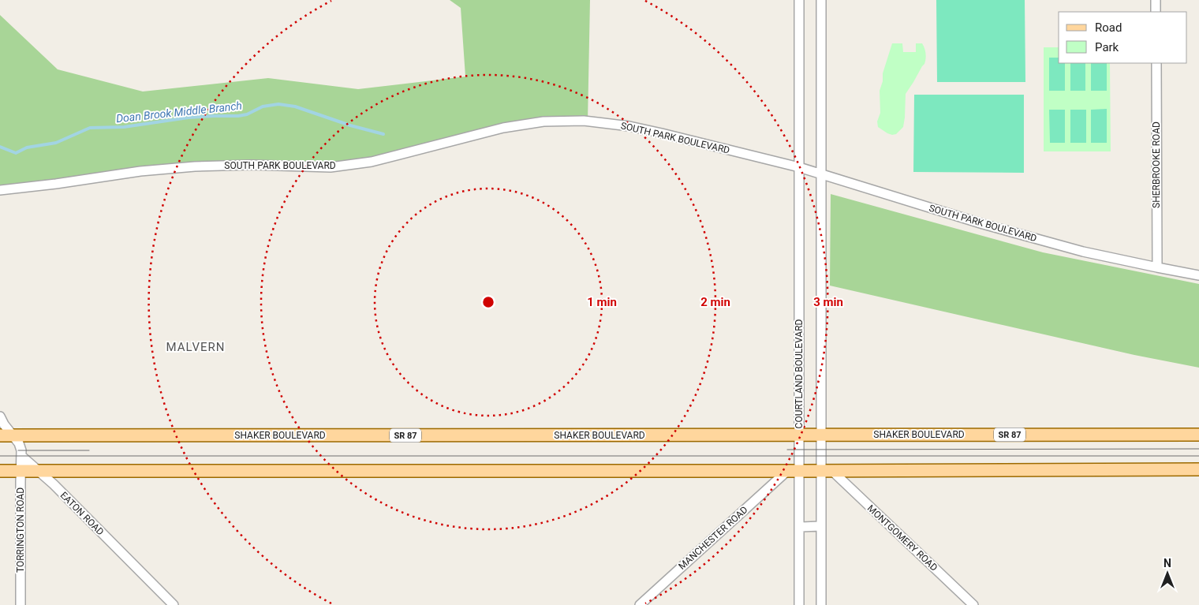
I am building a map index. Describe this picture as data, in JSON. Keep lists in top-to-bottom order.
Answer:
{
  "streets": {
    "main road": ["SHAKER BOULEVARD", "SR 87"],
    "street": [
      "SOUTH PARK BOULEVARD",
      "SHERBROOKE ROAD",
      "COURTLAND BOULEVARD",
      "EATON ROAD",
      "TORRINGTON ROAD",
      "MANCHESTER ROAD",
      "MONTGOMERY ROAD"
    ]
  },
  "crossings": [
    ["SOUTH PARK BOULEVARD", "SHERBROOKE ROAD"],
    ["SOUTH PARK BOULEVARD", "COURTLAND BOULEVARD"],
    ["COURTLAND BOULEVARD", "SHAKER BOULEVARD"],
    ["SHAKER BOULEVARD", "EATON ROAD"],
    ["EATON ROAD", "TORRINGTON ROAD"]
  ],
  "districts": ["MALVERN"],
  "water": ["Doan Brook Middle Branch"],
  "legend": ["Road", "Park"],
  "north": "top",
  "rings": ["1 min", "2 min", "3 min"]
}
